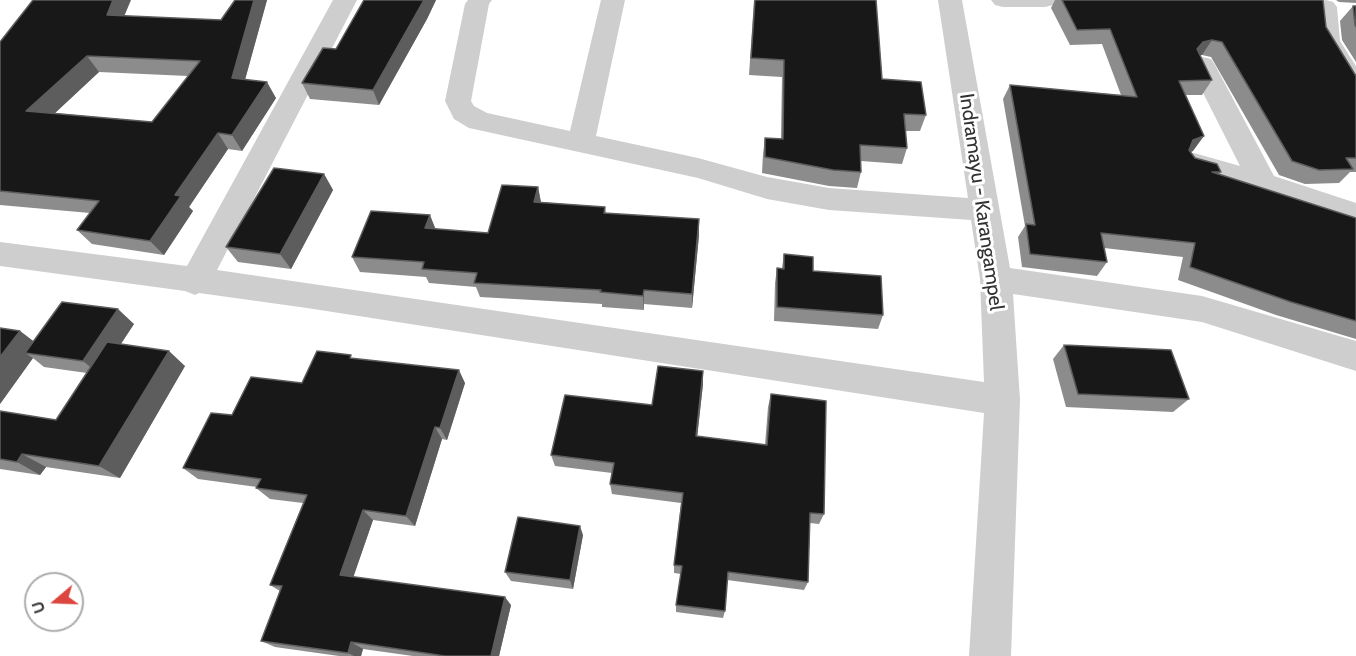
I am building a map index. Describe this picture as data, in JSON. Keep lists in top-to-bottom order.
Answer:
{
  "streets": {
    "street": ["Indramayu - Karangampel"]
  },
  "north": "left"
}
